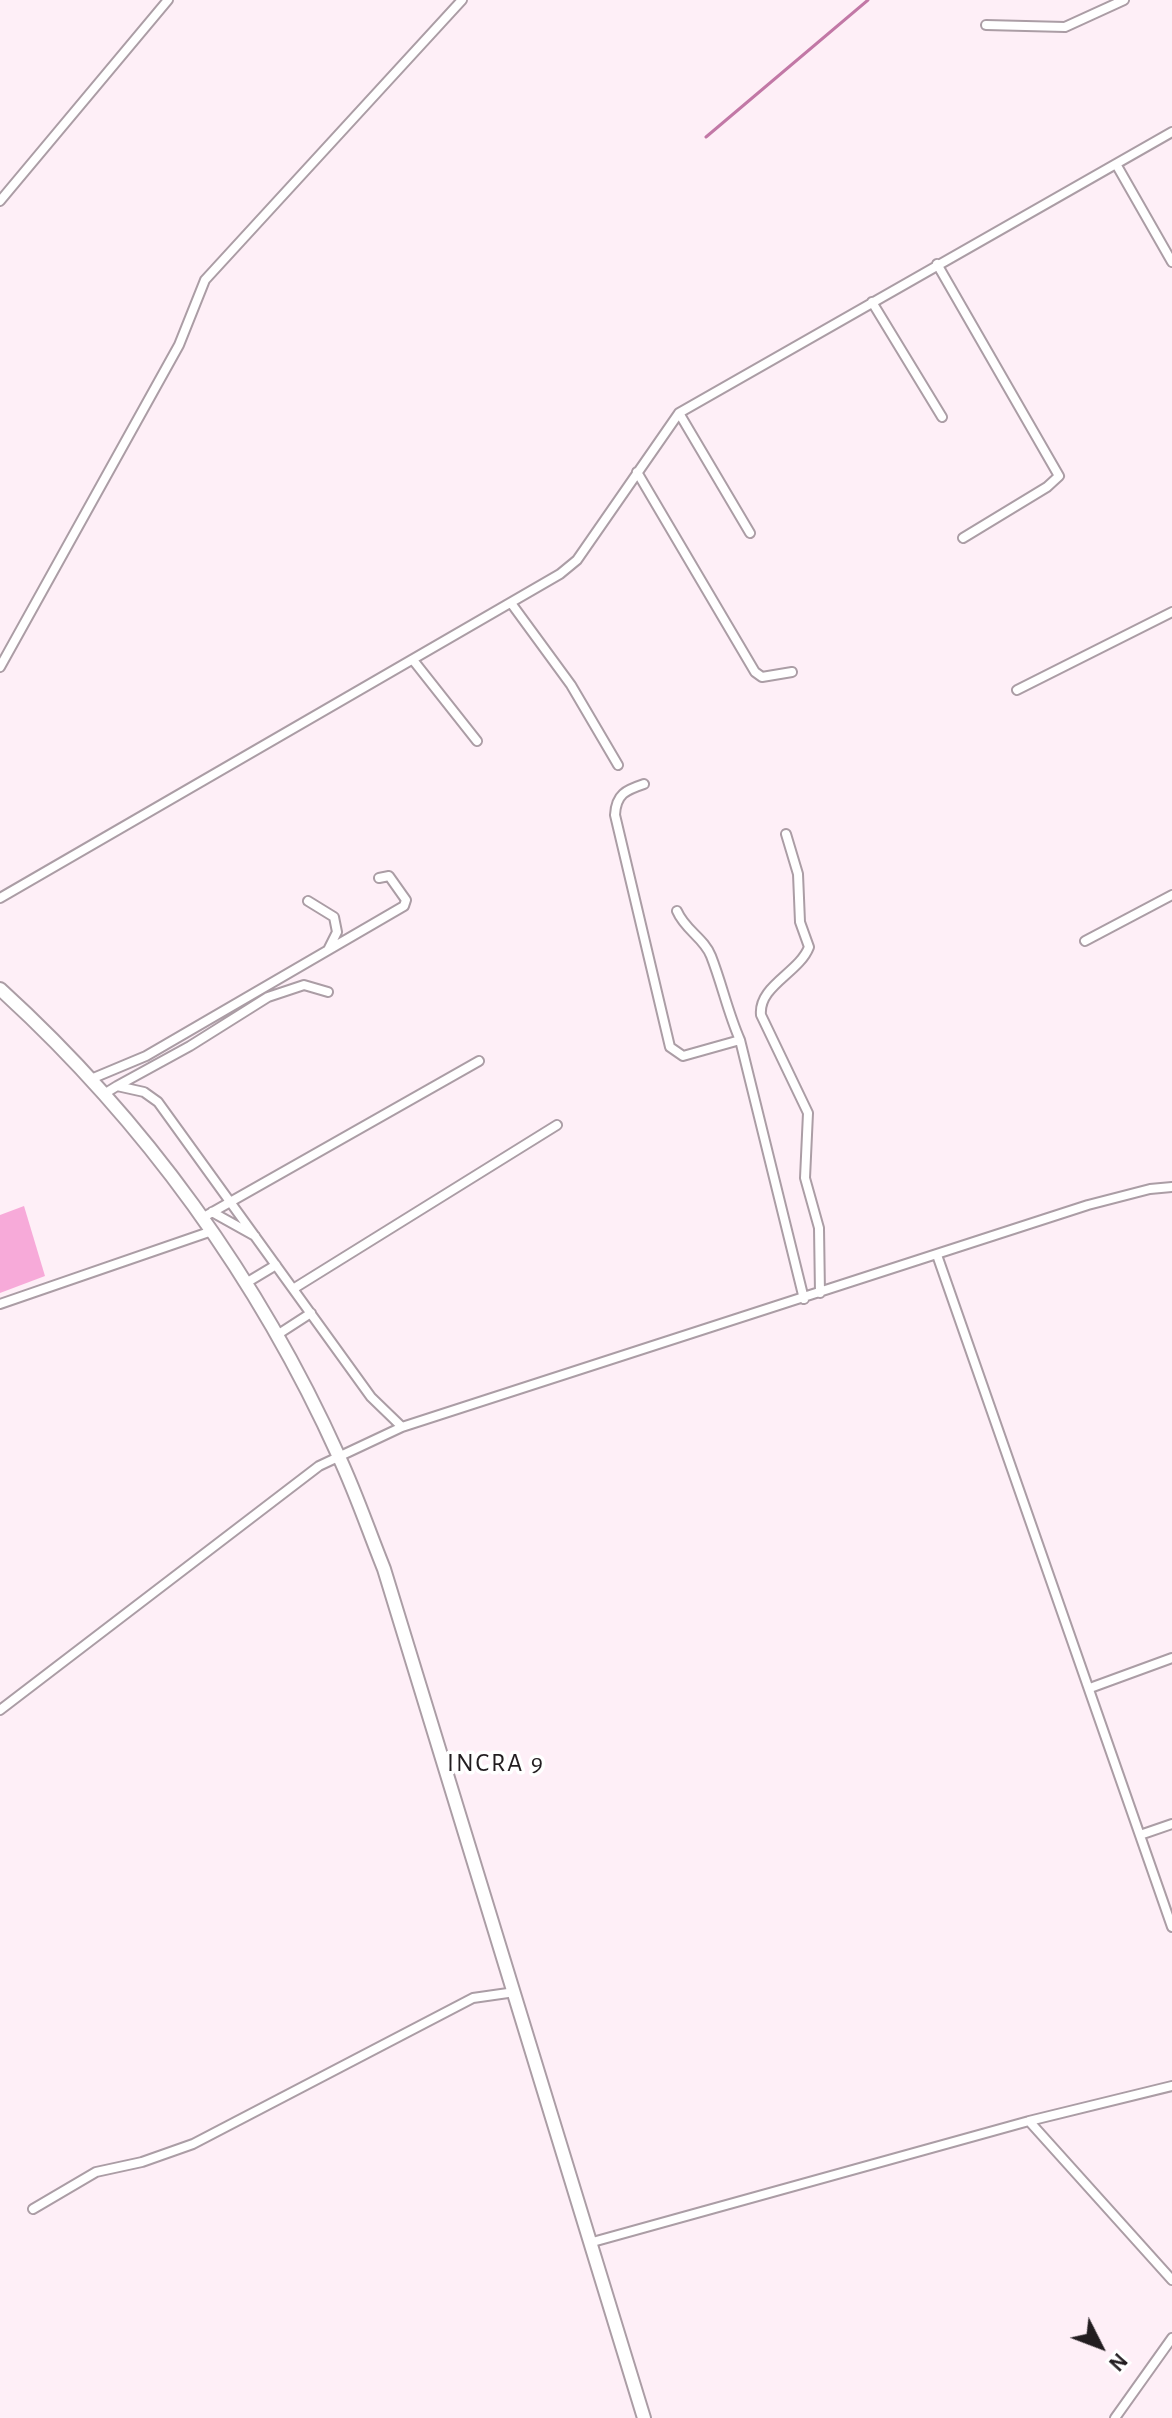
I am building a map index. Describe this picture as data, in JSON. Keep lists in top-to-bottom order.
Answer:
{
  "districts": ["INCRA 9"],
  "north": "bottom right"
}
